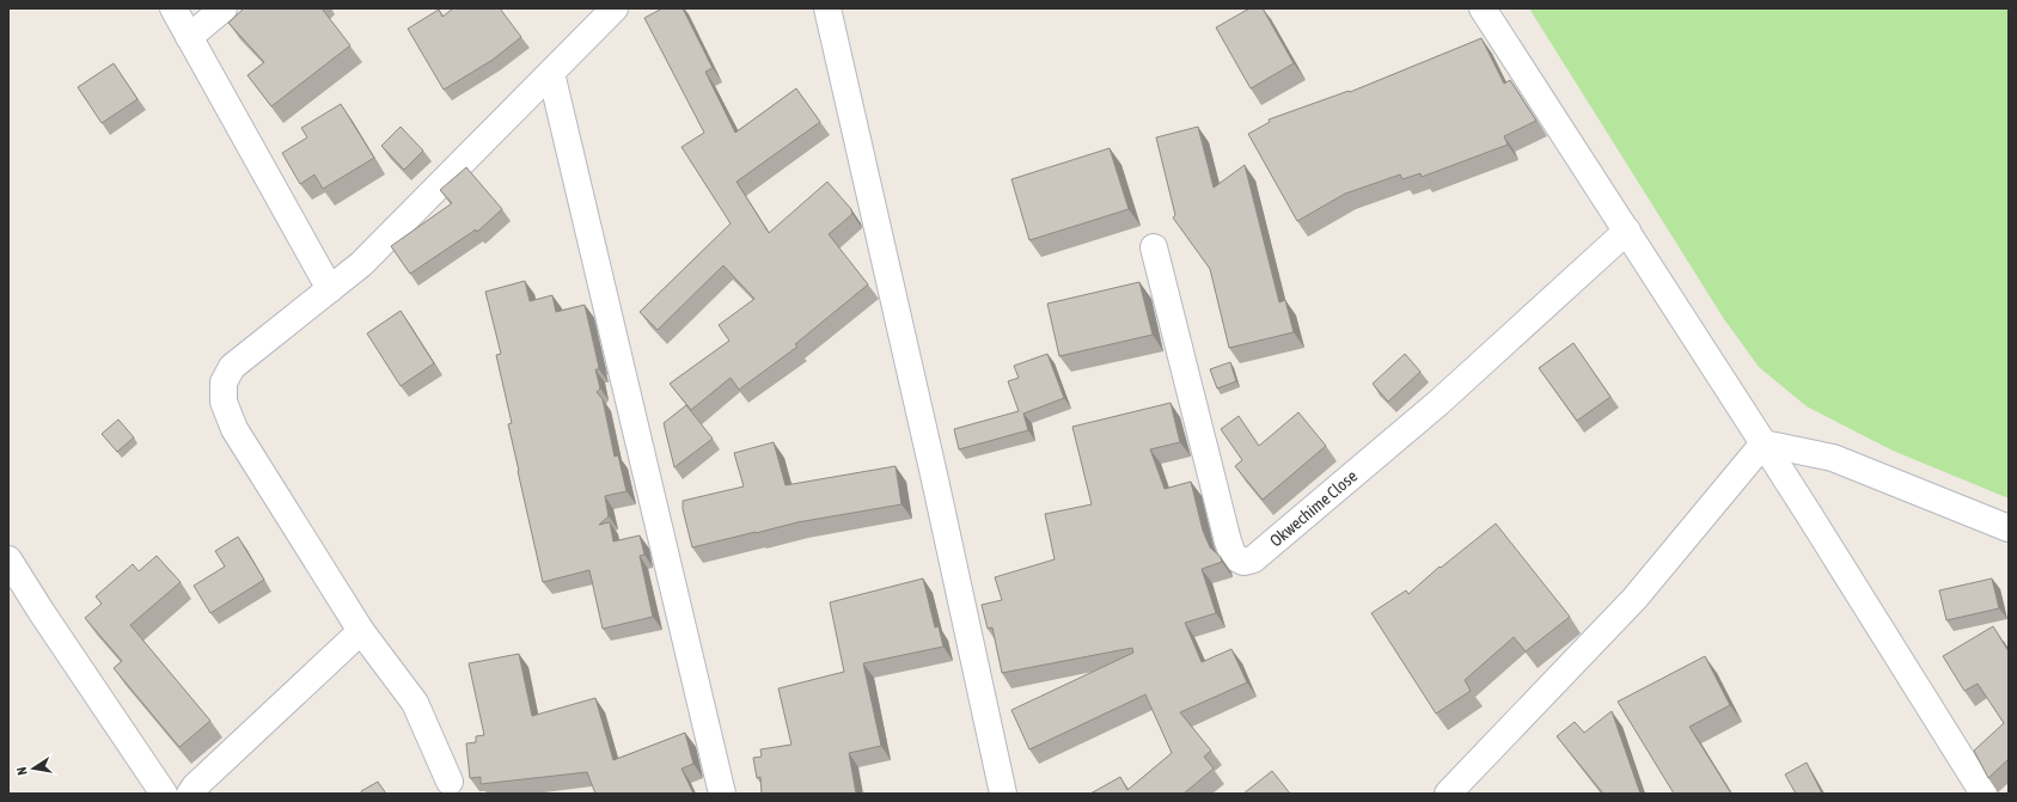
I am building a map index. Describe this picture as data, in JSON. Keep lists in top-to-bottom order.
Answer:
{
  "streets": {
    "street": ["Okwechime Close"]
  },
  "north": "left"
}
